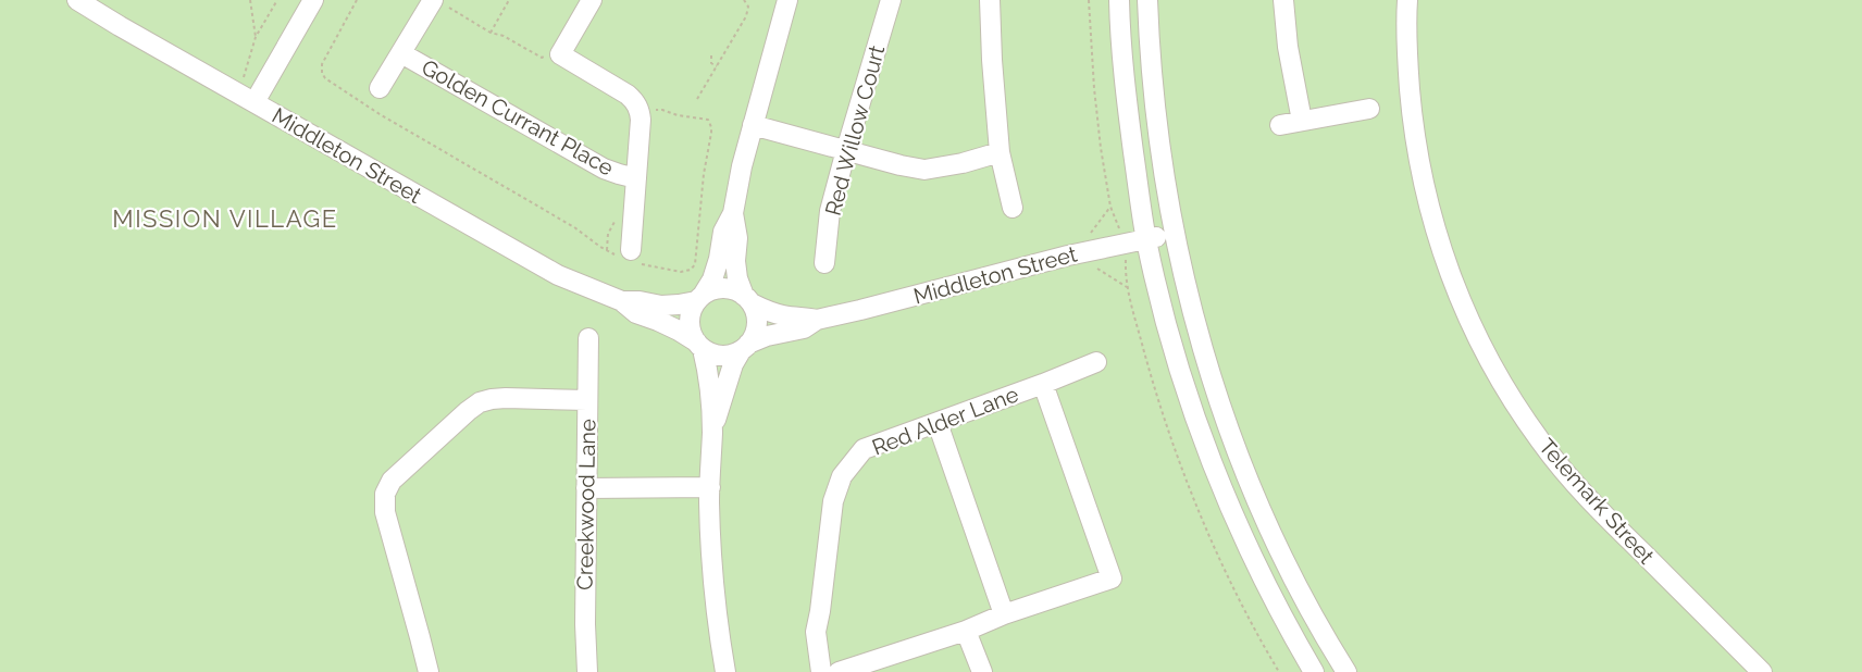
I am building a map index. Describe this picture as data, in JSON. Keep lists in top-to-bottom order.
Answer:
{
  "streets": {
    "street": [
      "Golden Currant Place",
      "Red Willow Court",
      "Middleton Street",
      "Red Alder Lane",
      "Telemark Street",
      "Creekwood Lane"
    ]
  },
  "districts": ["MISSION VILLAGE"]
}
